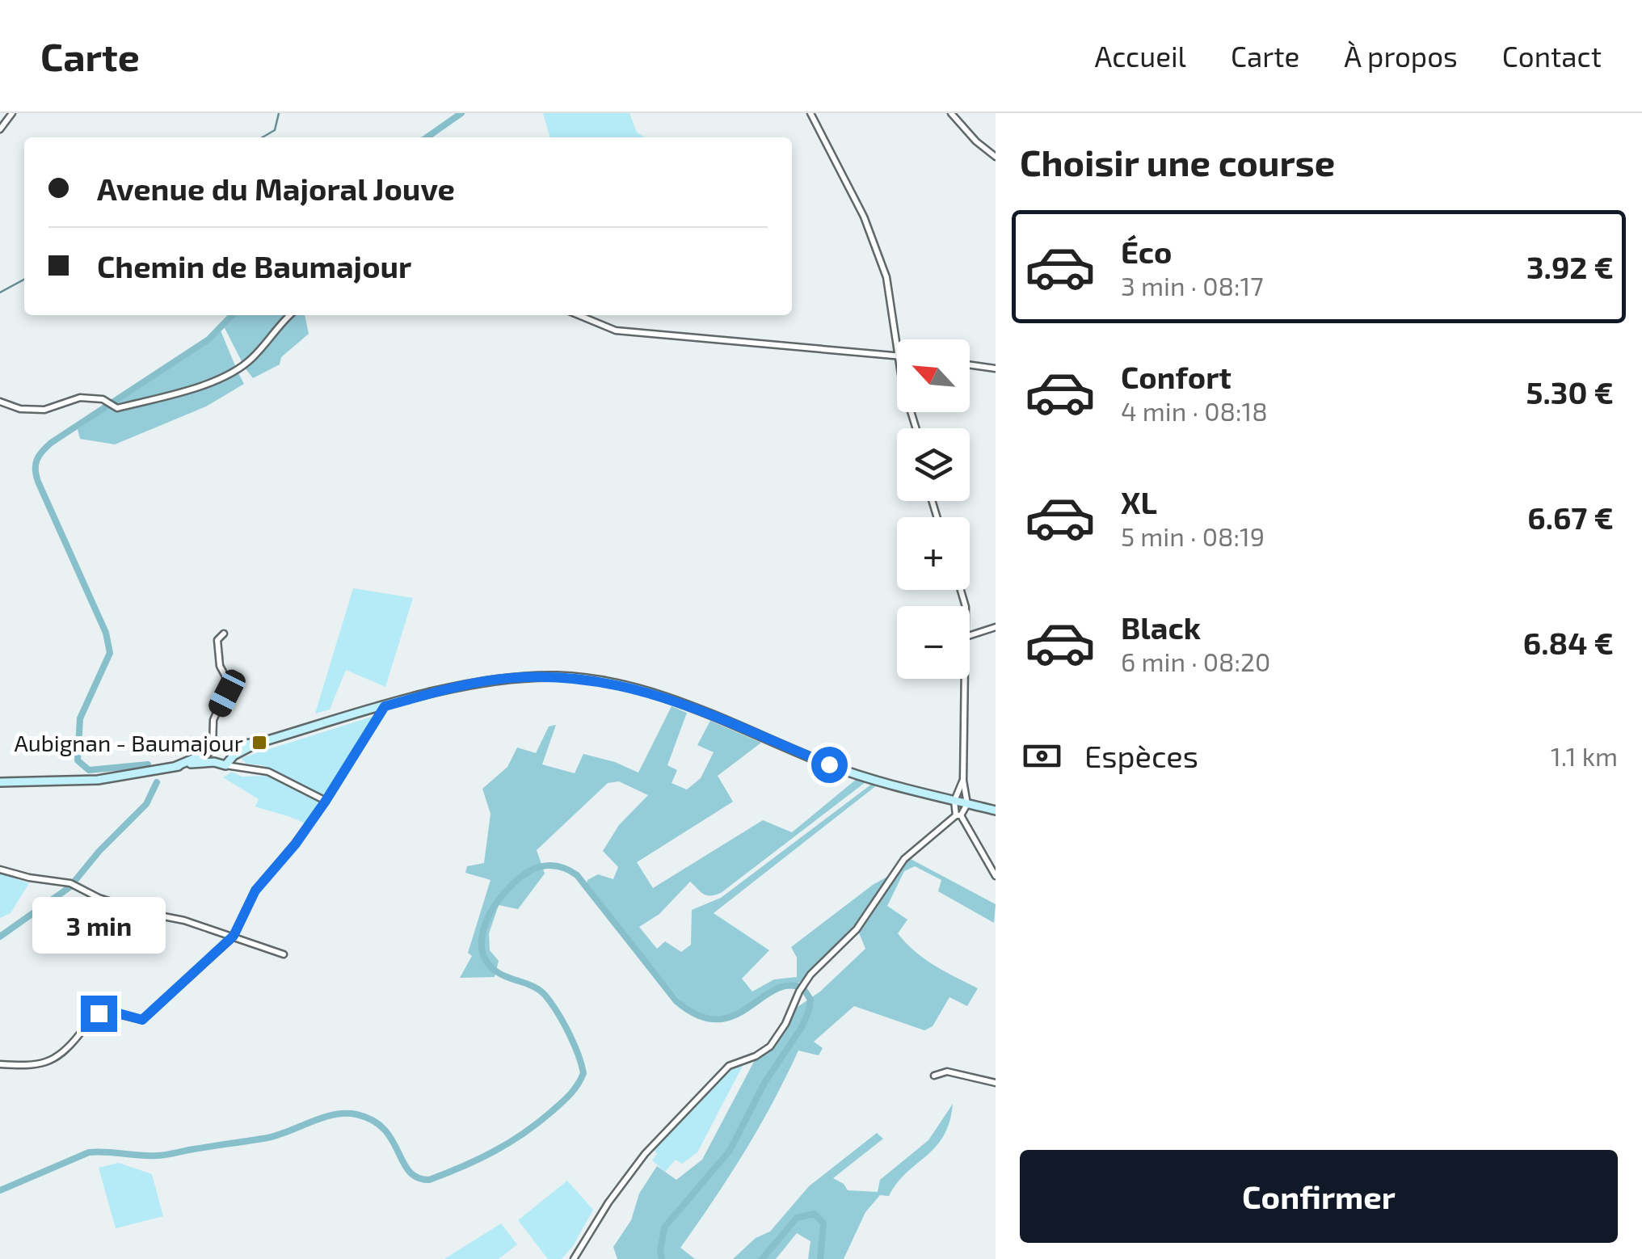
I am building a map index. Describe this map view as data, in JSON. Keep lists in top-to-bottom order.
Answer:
{
  "places": {
    "transit": ["Aubignan - Baumajour"]
  },
  "north": "top left",
  "page": {
    "header": "Carte",
    "nav": [
      "Accueil",
      "Carte",
      "À propos",
      "Contact"
    ],
    "heading": "Choisir une course",
    "banner": ["Avenue du Majoral Jouve", "Chemin de Baumajour"],
    "list": [
      {
        "name": "Éco",
        "note": "3 min · 08:17",
        "value": "3.92 €"
      },
      {
        "name": "Confort",
        "note": "4 min · 08:18",
        "value": "5.30 €"
      },
      {
        "name": "XL",
        "note": "5 min · 08:19",
        "value": "6.67 €"
      },
      {
        "name": "Black",
        "note": "6 min · 08:20",
        "value": "6.84 €"
      }
    ],
    "map_buttons": ["+", "−"],
    "pay": ["Espèces", "1.1 km"],
    "bubble": "3 min",
    "buttons": "Confirmer"
  }
}
